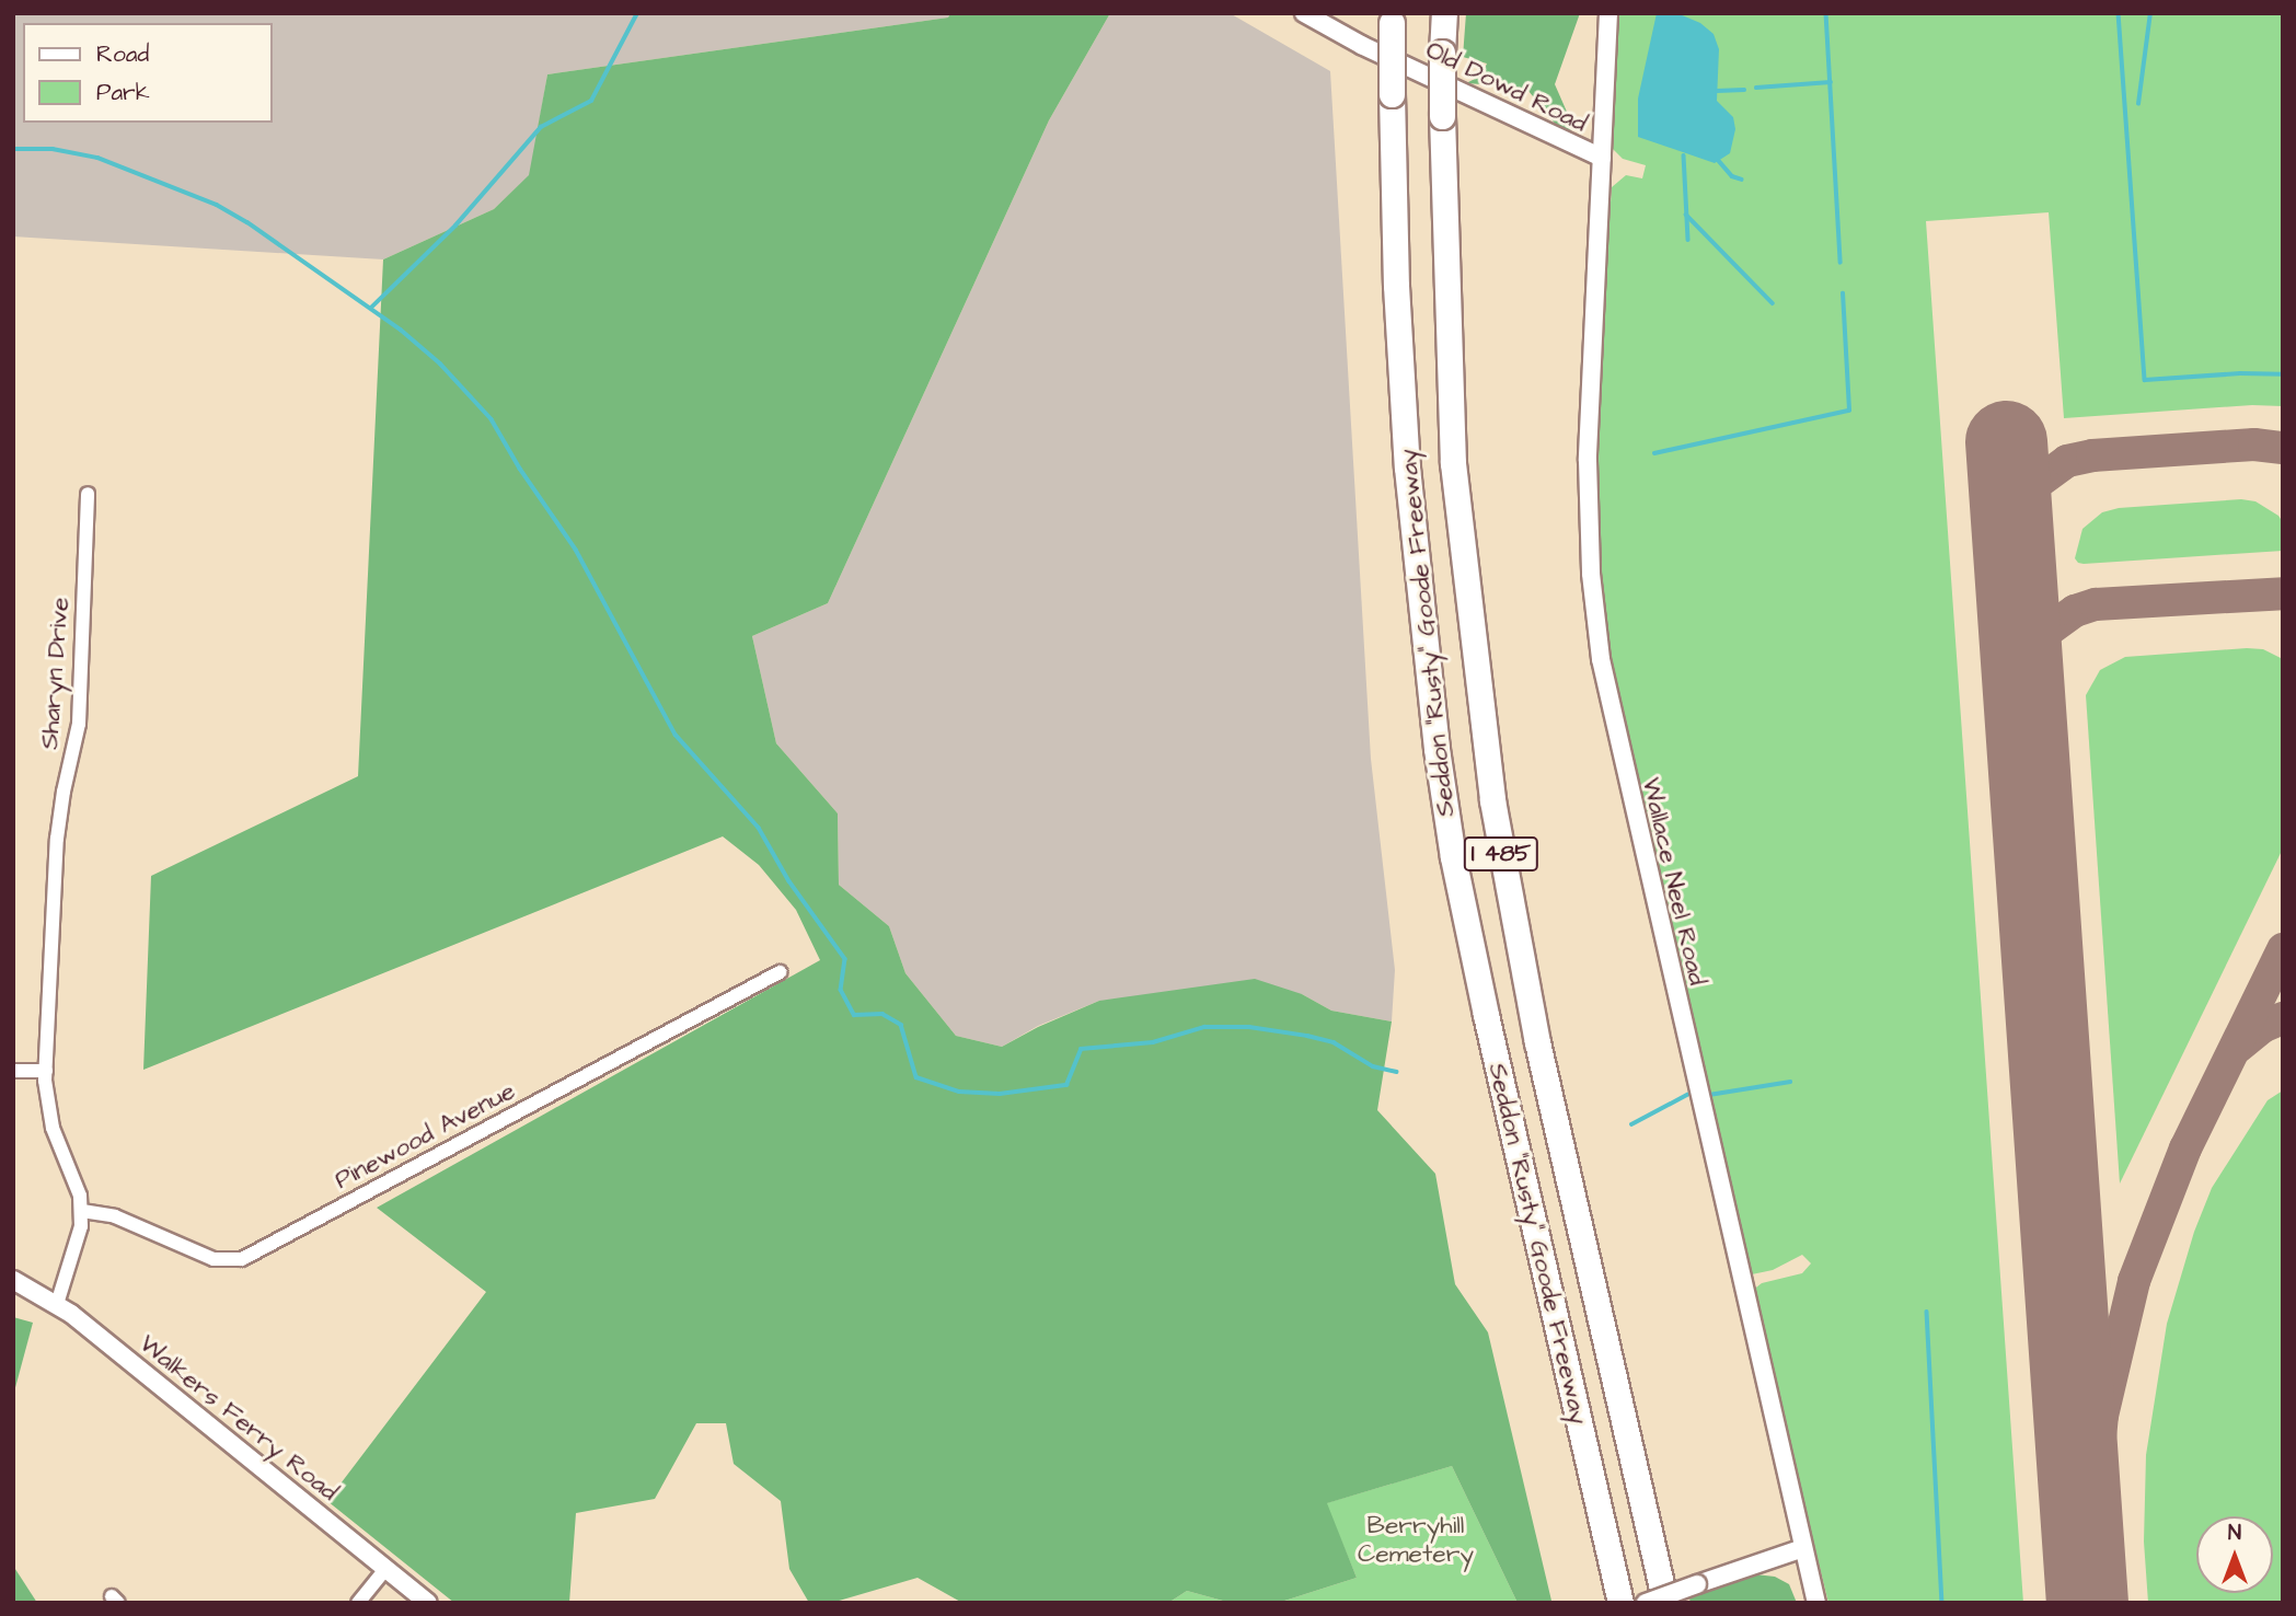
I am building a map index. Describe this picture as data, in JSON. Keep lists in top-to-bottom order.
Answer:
{
  "streets": {
    "highway": ["Seddon \"Rusty\" Goode Freeway", "I 485"],
    "street": [
      "Old Dowd Road",
      "Sharyn Drive",
      "Wallace Neel Road",
      "Pinewood Avenue",
      "Walkers Ferry Road"
    ]
  },
  "crossings": [
    ["Old Dowd Road", "Wallace Neel Road"],
    ["Sharyn Drive", "Pinewood Avenue"],
    ["Sharyn Drive", "Walkers Ferry Road"]
  ],
  "parks": ["Berryhill Cemetery"],
  "legend": ["Road", "Park"],
  "north": "top"
}
